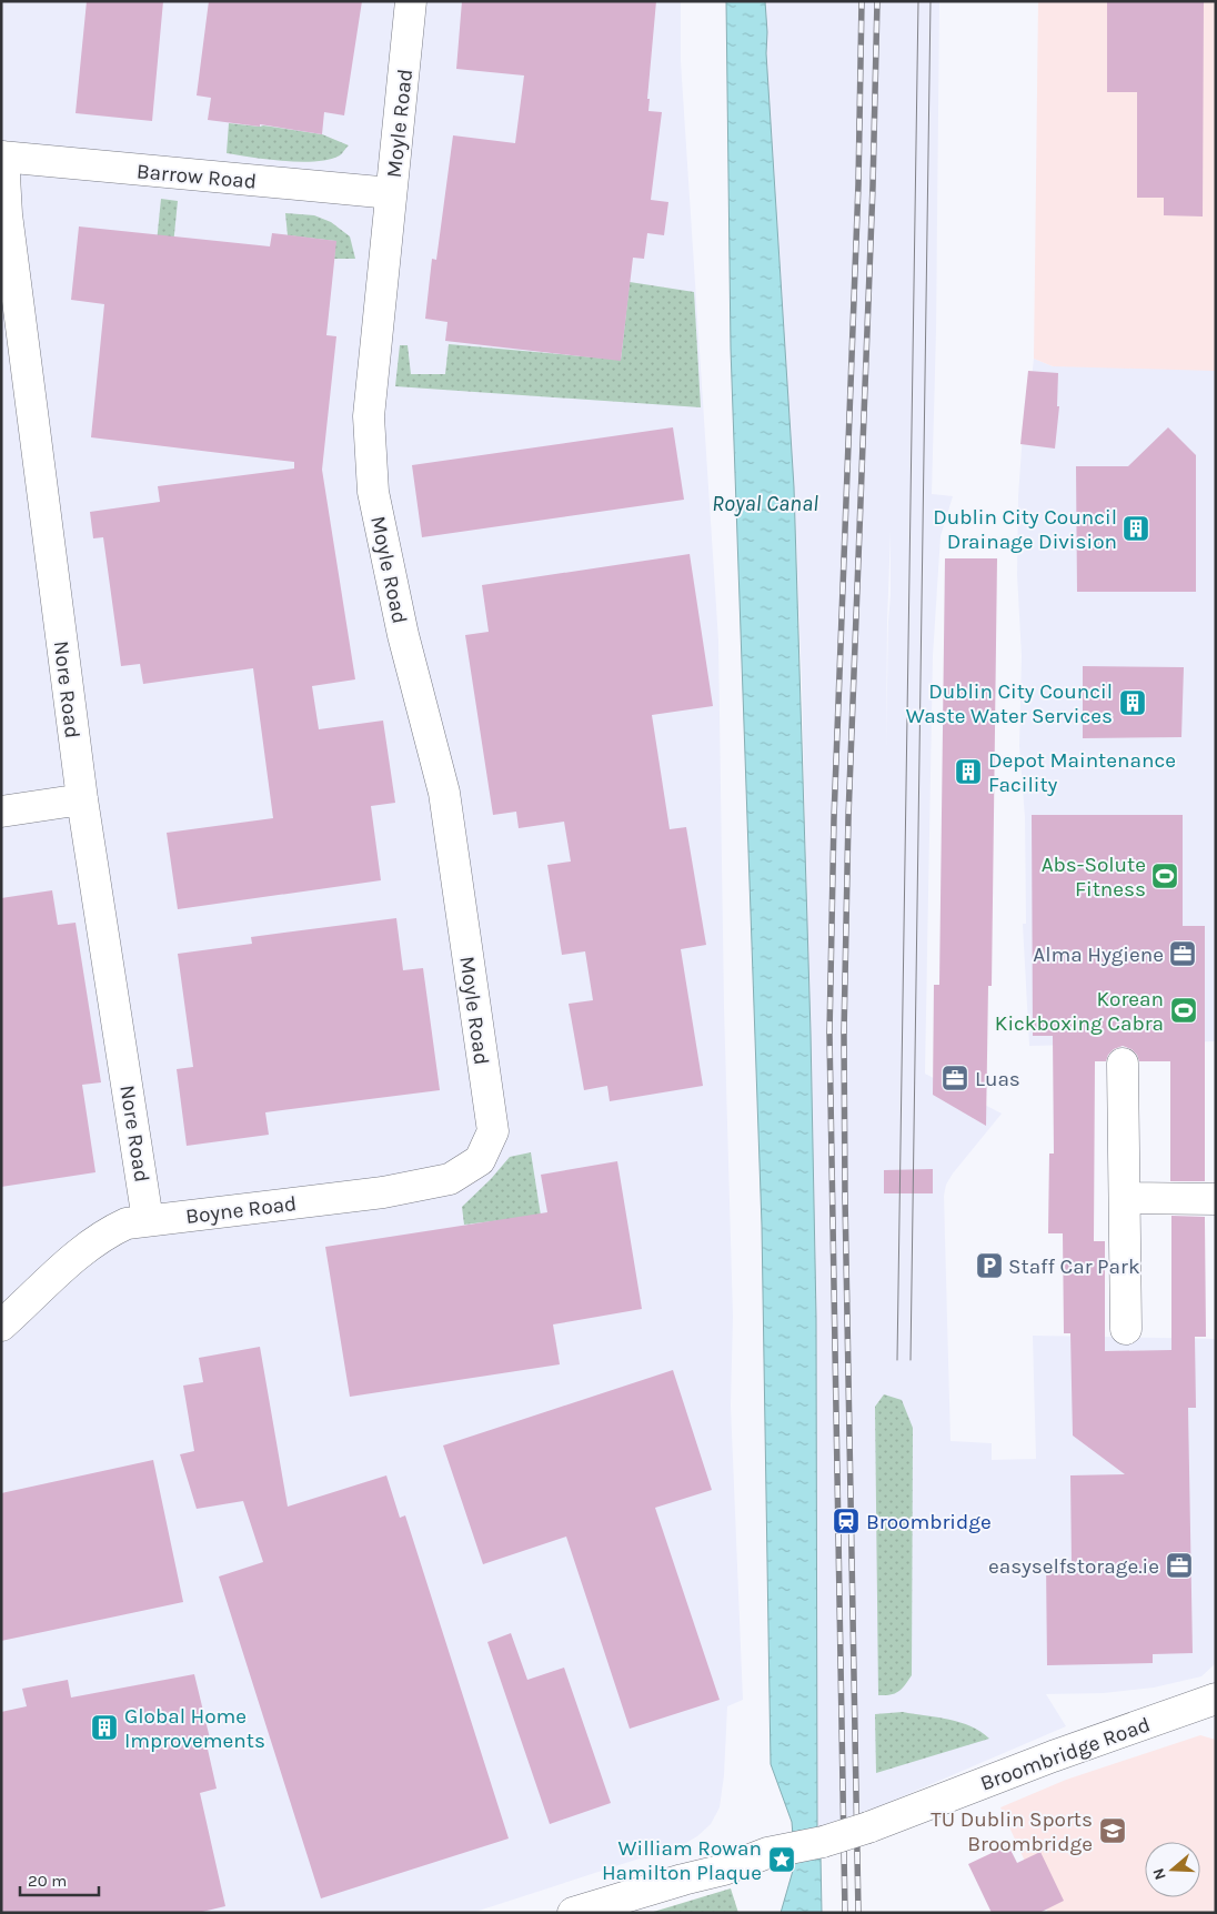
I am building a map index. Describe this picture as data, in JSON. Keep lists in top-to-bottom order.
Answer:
{
  "streets": {
    "street": [
      "Moyle Road",
      "Barrow Road",
      "Nore Road",
      "Boyne Road",
      "Broombridge Road"
    ]
  },
  "crossings": [
    ["Moyle Road", "Barrow Road"],
    ["Moyle Road", "Boyne Road"],
    ["Barrow Road", "Nore Road"],
    ["Nore Road", "Boyne Road"]
  ],
  "water": ["Royal Canal"],
  "places": {
    "building": [
      "Dublin City Council Drainage Division",
      "Dublin City Council Waste Water Services",
      "Depot Maintenance Facility",
      "Global Home Improvements"
    ],
    "sports": ["Abs-Solute Fitness", "Korean Kickboxing Cabra"],
    "office": ["Alma Hygiene", "Luas", "easyselfstorage.ie"],
    "parking": ["Staff Car Park"],
    "station": ["Broombridge"],
    "school or university": ["TU Dublin Sports Broombridge"],
    "place": ["William Rowan Hamilton Plaque"]
  },
  "scale_bar": "20 m",
  "north": "left"
}
